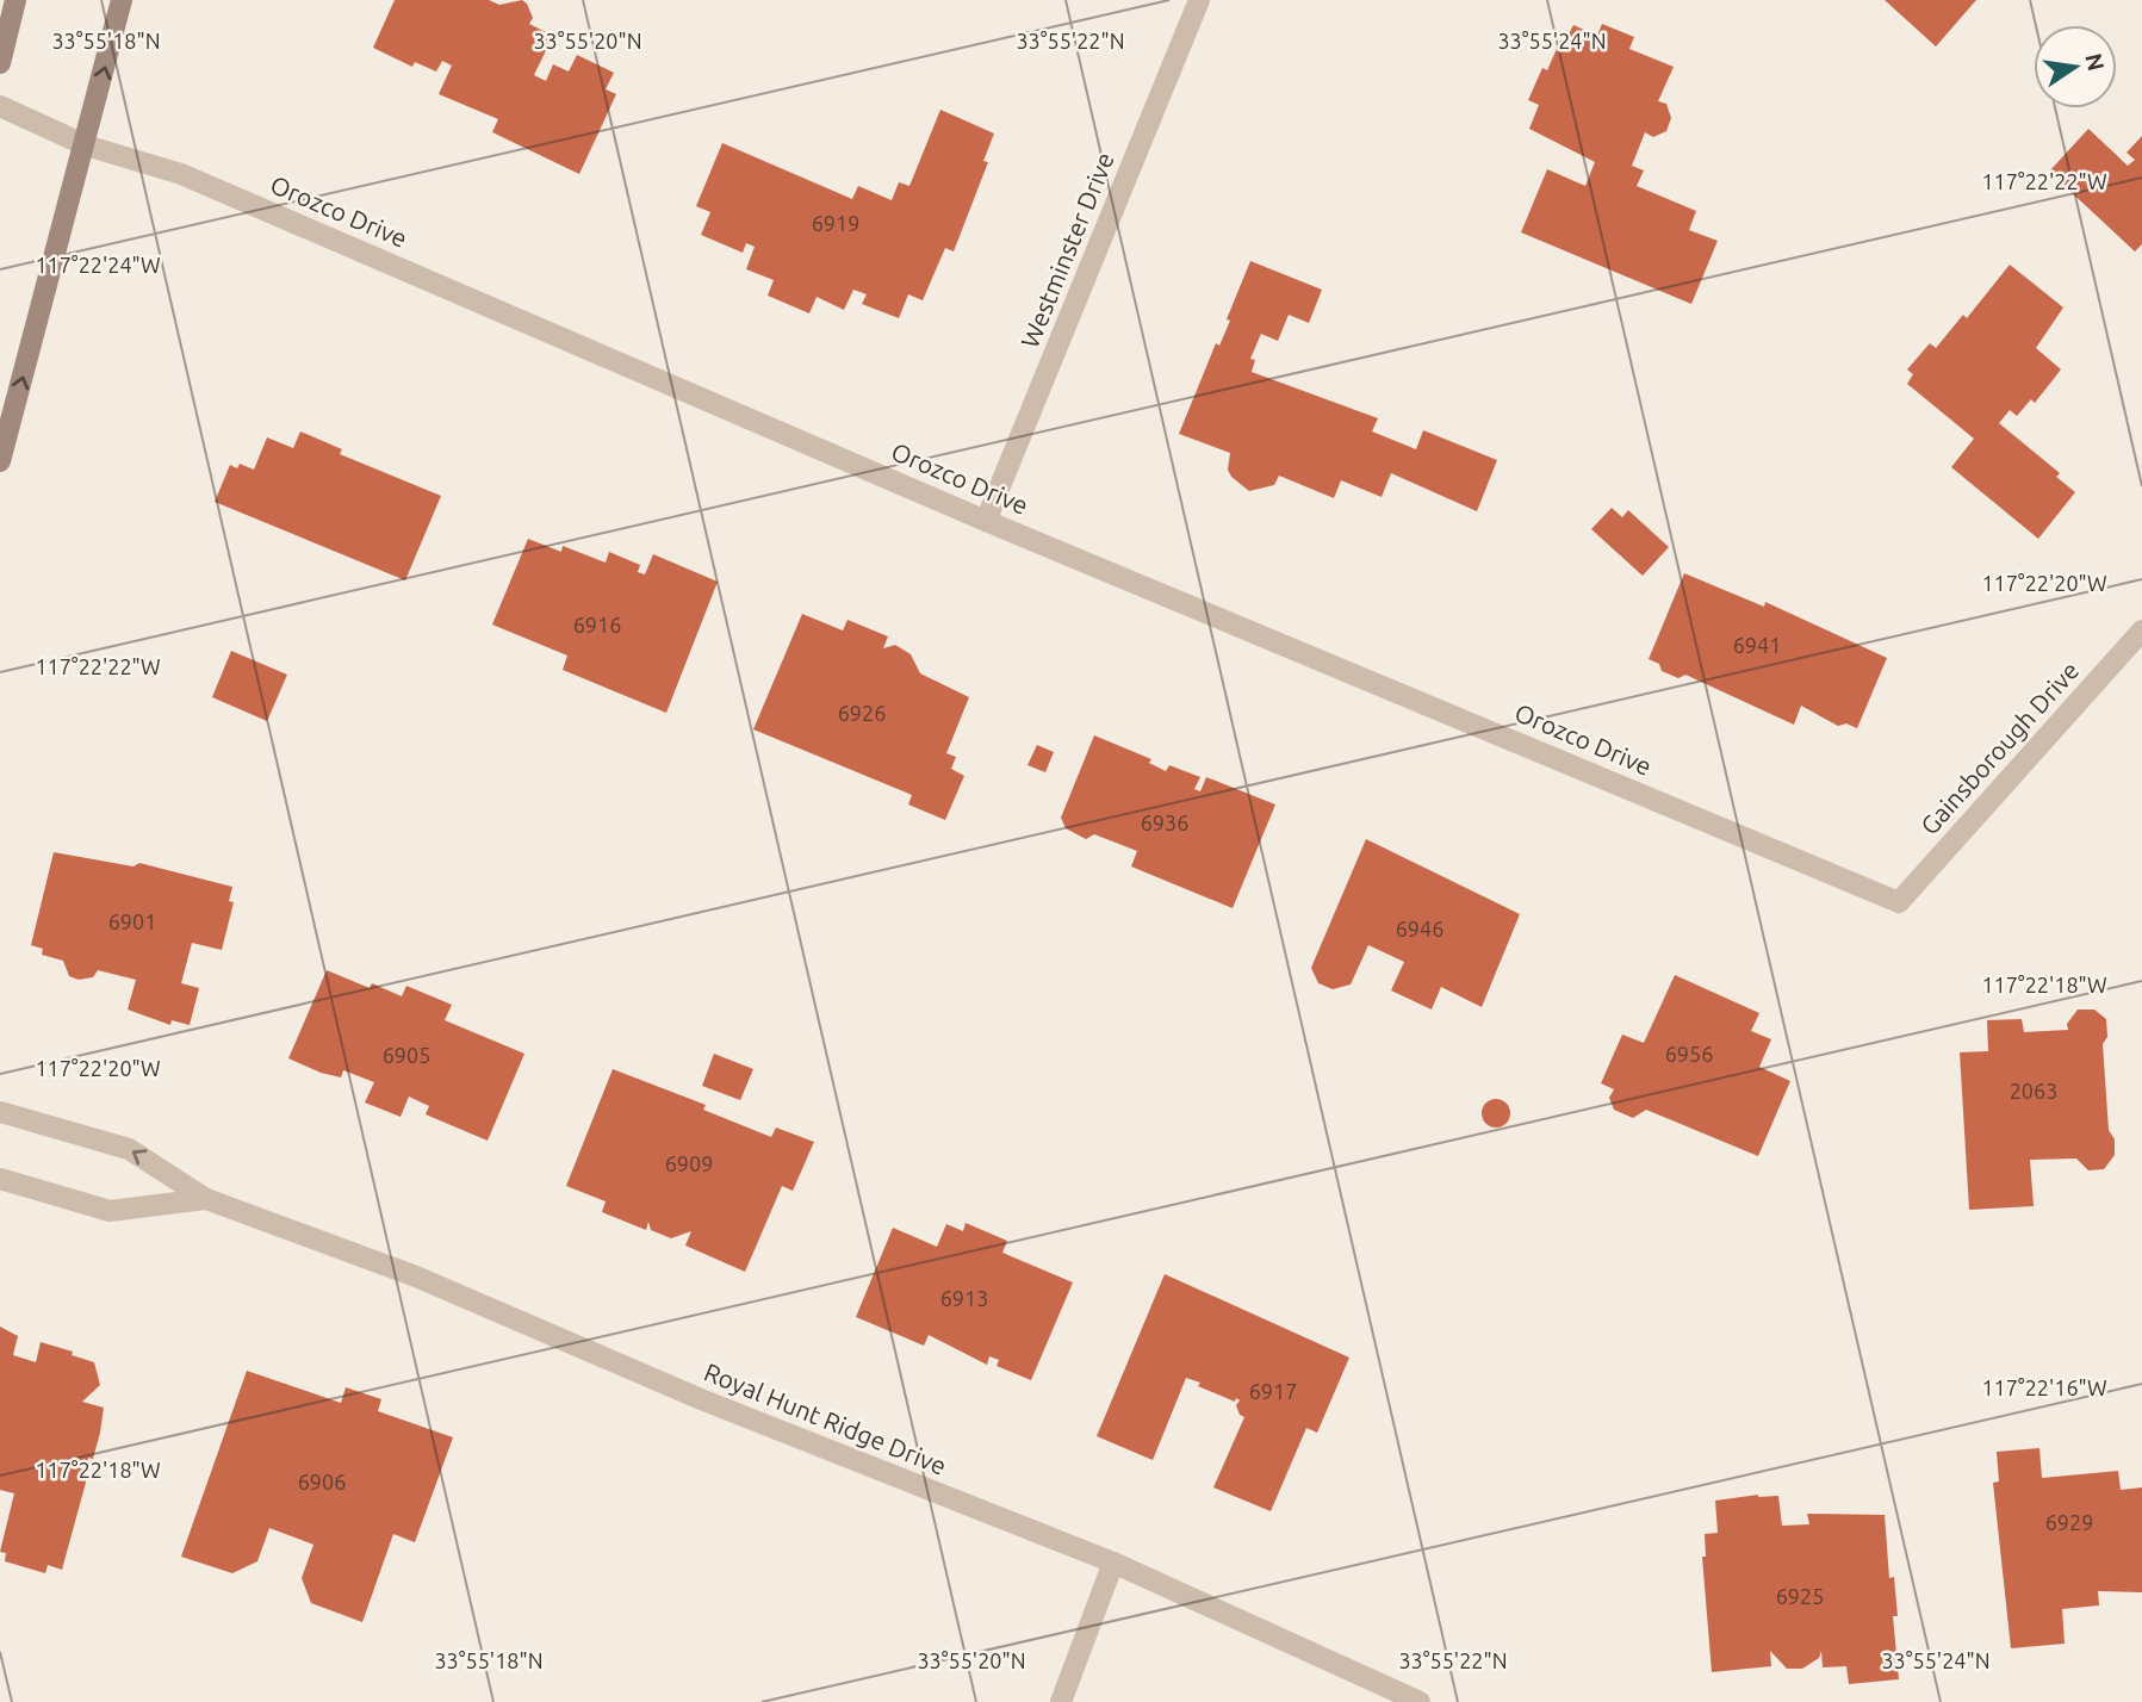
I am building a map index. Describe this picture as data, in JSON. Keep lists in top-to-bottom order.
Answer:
{
  "streets": {
    "street": [
      "Orozco Drive",
      "Westminster Drive",
      "Gainsborough Drive",
      "Royal Hunt Ridge Drive"
    ]
  },
  "crossings": [
    ["Orozco Drive", "Westminster Drive"],
    ["Orozco Drive", "Gainsborough Drive"]
  ],
  "house_numbers": [
    "6919",
    "6916",
    "6941",
    "6926",
    "6936",
    "6901",
    "6946",
    "6956",
    "6905",
    "2063",
    "6909",
    "6913",
    "6917",
    "6906",
    "6929",
    "6925"
  ],
  "north": "right",
  "coordinates": [
    "33°55'18\"N",
    "33°55'20\"N",
    "33°55'22\"N",
    "33°55'24\"N",
    "117°22'22\"W",
    "117°22'24\"W",
    "117°22'20\"W",
    "117°22'18\"W",
    "117°22'16\"W"
  ]
}
